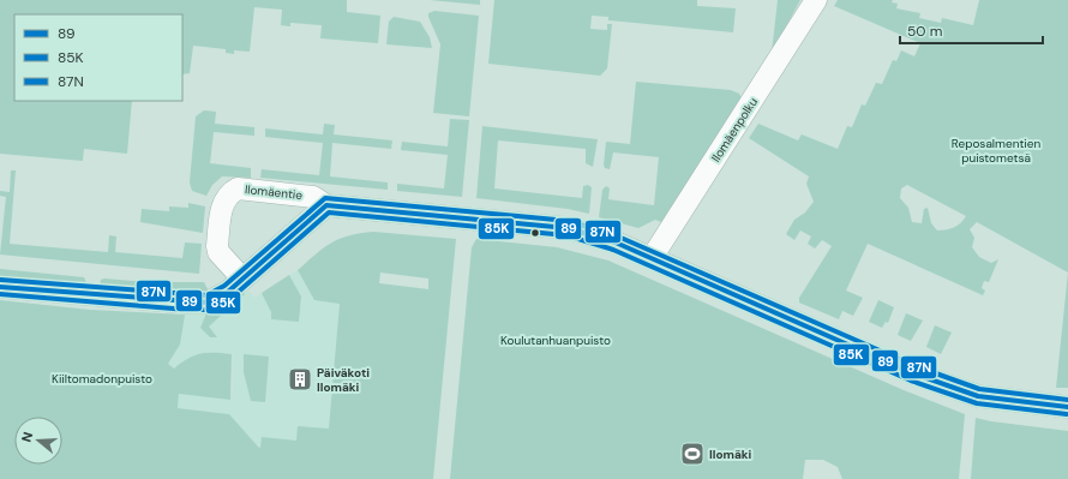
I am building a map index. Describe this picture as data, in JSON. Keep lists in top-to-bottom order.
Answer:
{
  "streets": {
    "street": ["Ilomäenpolku", "Ilomäentie"]
  },
  "crossings": [
    ["Ilomäenpolku", "Ilomäentie"]
  ],
  "parks": ["Reposalmentien puistometsä", "Koulutanhuanpuisto", "Kiiltomadonpuisto"],
  "places": {
    "building": ["Päiväkoti Ilomäki"],
    "sports": ["Ilomäki"]
  },
  "lines": ["transit line 87N", "transit line 89", "transit line 85K"],
  "legend": ["89", "85K", "87N"],
  "scale_bar": "50 m",
  "north": "left"
}
